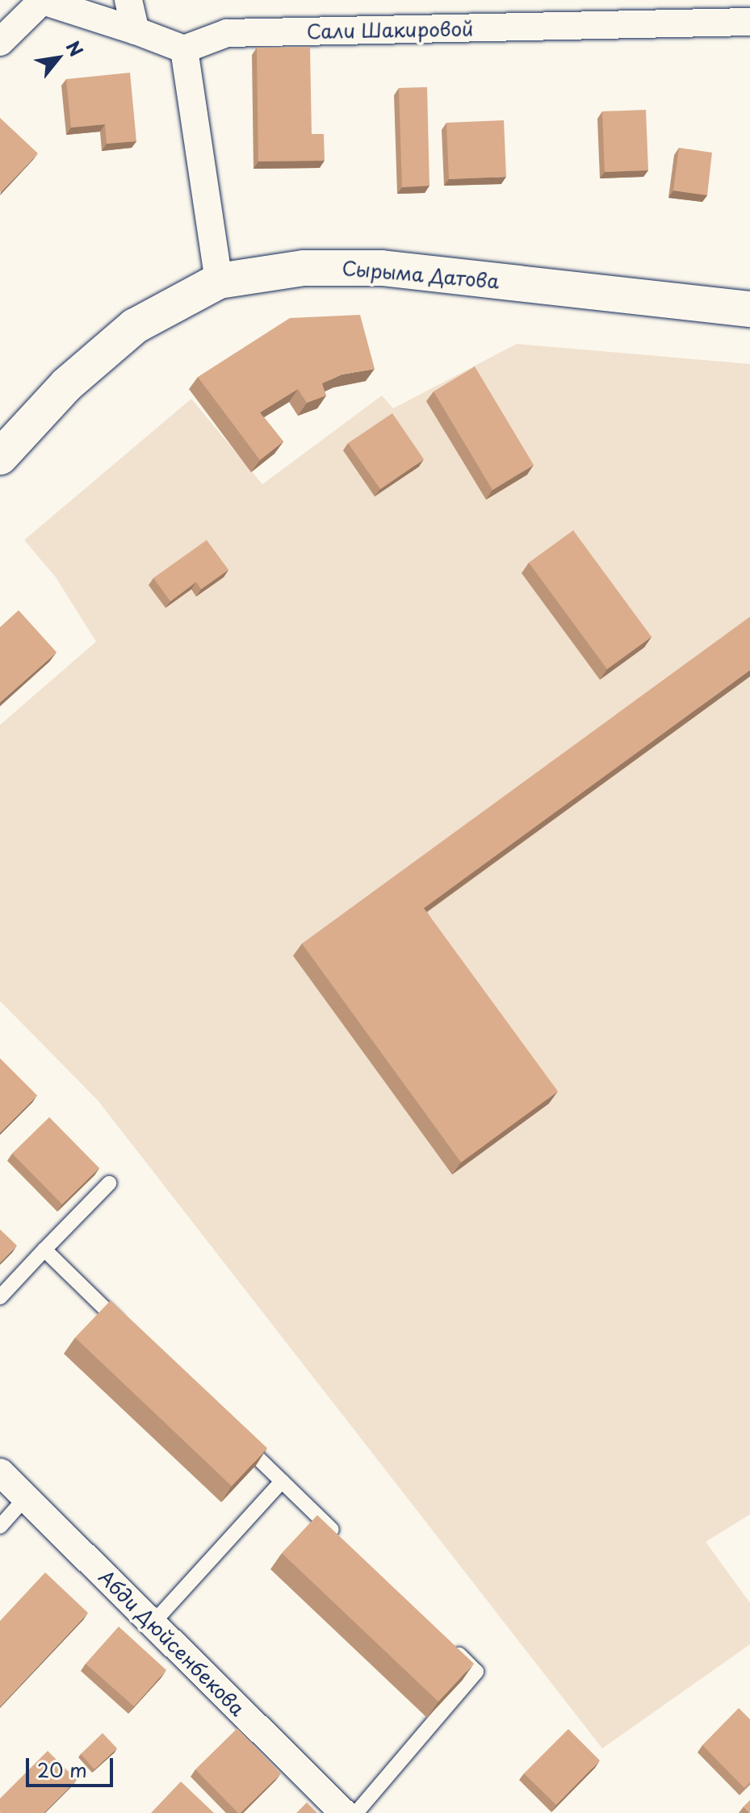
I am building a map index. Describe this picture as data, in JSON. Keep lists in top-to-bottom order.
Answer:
{
  "streets": {
    "street": ["Сали Шакировой", "Сырыма Датова", "Абди Дюйсенбекова"]
  },
  "scale_bar": "20 m",
  "north": "top right"
}
